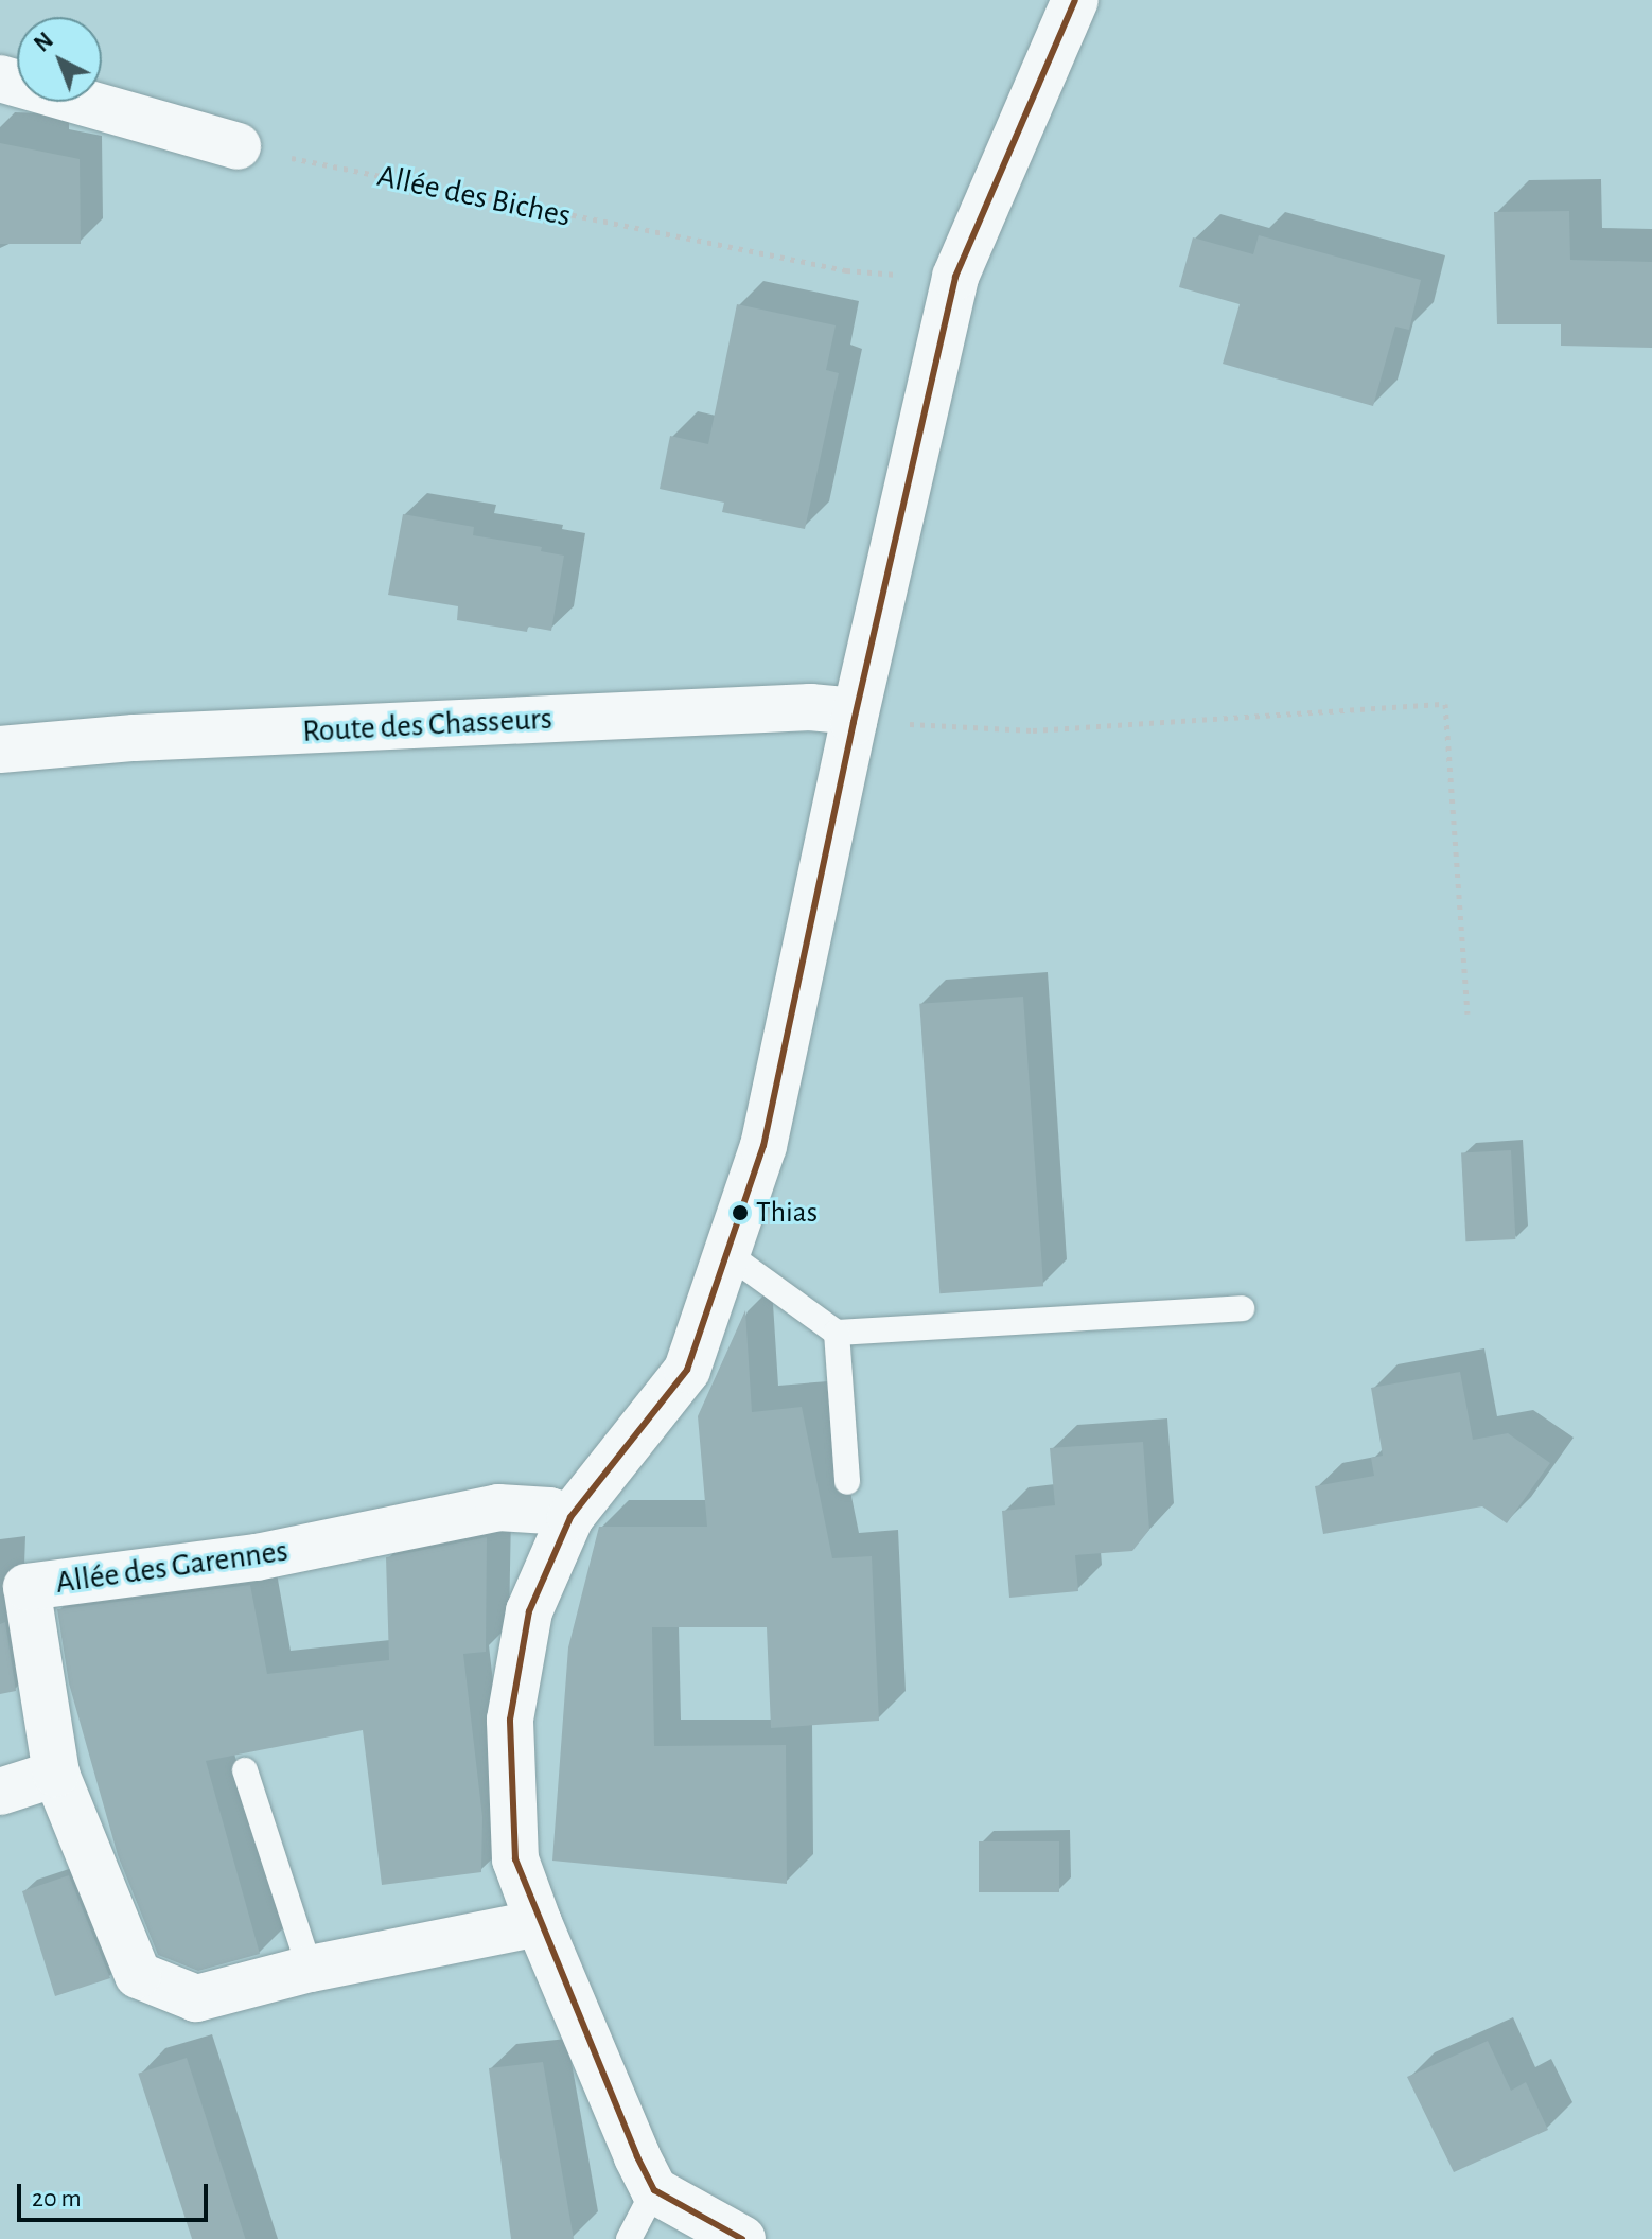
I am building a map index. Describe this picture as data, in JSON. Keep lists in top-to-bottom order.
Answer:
{
  "streets": {
    "street": ["Route des Chasseurs", "Allée des Garennes"],
    "path": ["Allée des Biches"]
  },
  "places": ["Thias"],
  "scale_bar": "20 m",
  "north": "top left"
}
